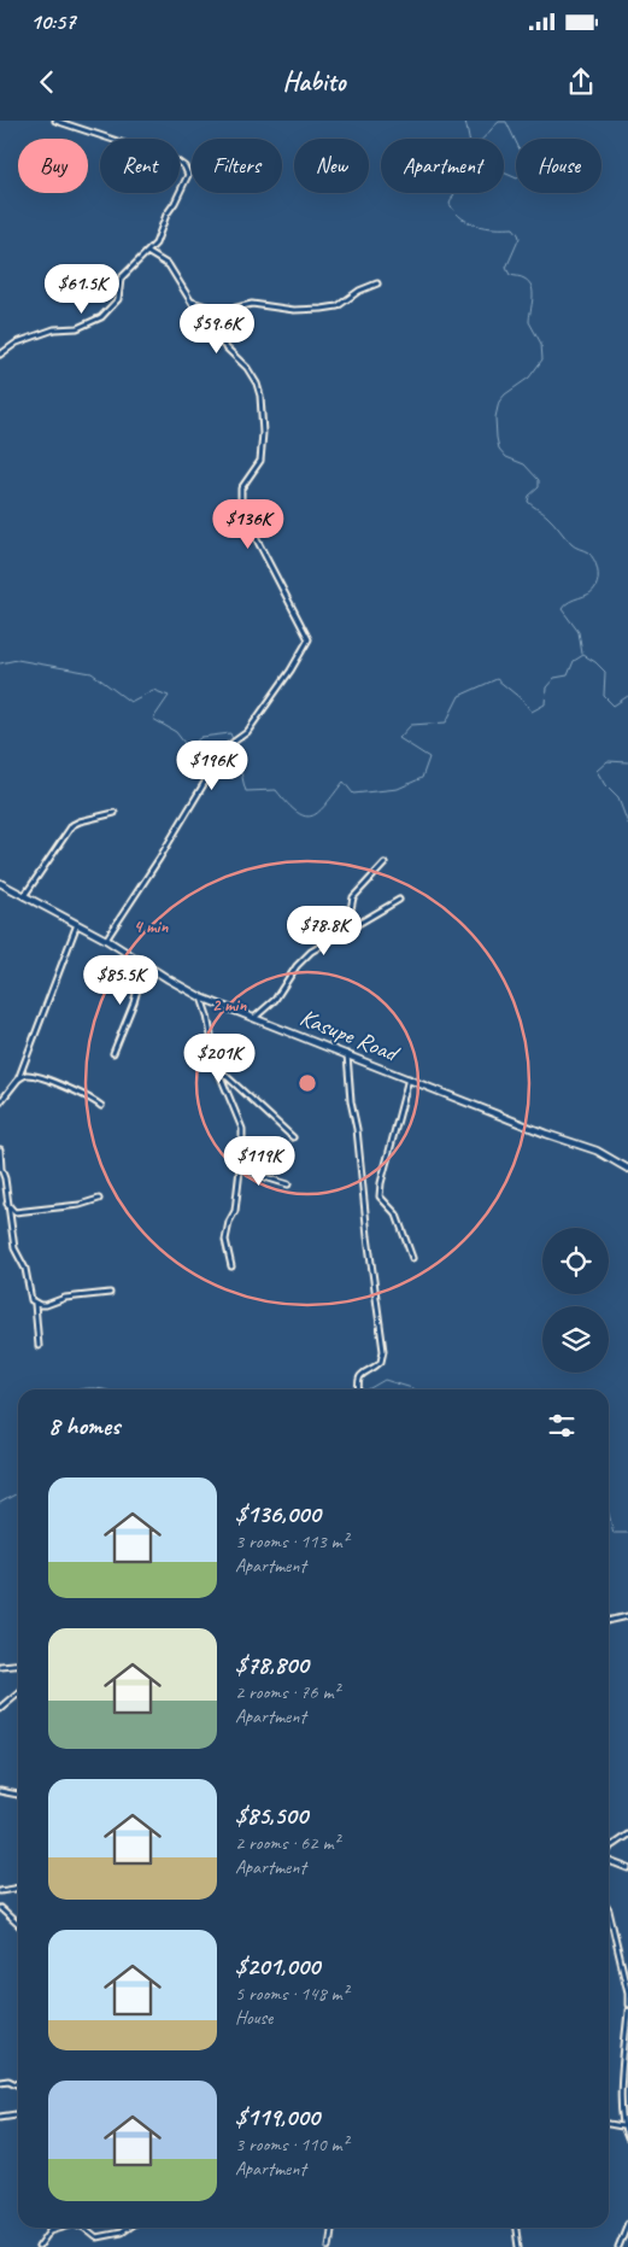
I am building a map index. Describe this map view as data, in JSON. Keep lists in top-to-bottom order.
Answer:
{
  "streets": {
    "street": ["Kasupe Road"]
  },
  "page": {
    "status": "10:57",
    "header": "Habito",
    "chip": [
      "Buy",
      "Rent",
      "Filters",
      "New",
      "Apartment",
      "House"
    ],
    "price": [
      "$61.5K",
      "$59.6K",
      "$136K",
      "$196K",
      "$78.8K",
      "$85.5K",
      "$201K",
      "$119K"
    ],
    "heading": "8 homes",
    "list": [
      {
        "name": "$136,000",
        "note": "3 rooms · 113 m² · Apartment"
      },
      {
        "name": "$78,800",
        "note": "2 rooms · 76 m² · Apartment"
      },
      {
        "name": "$85,500",
        "note": "2 rooms · 62 m² · Apartment"
      },
      {
        "name": "$201,000",
        "note": "5 rooms · 148 m² · House"
      },
      {
        "name": "$119,000",
        "note": "3 rooms · 110 m² · Apartment"
      }
    ]
  },
  "rings": ["4 min", "2 min"]
}
